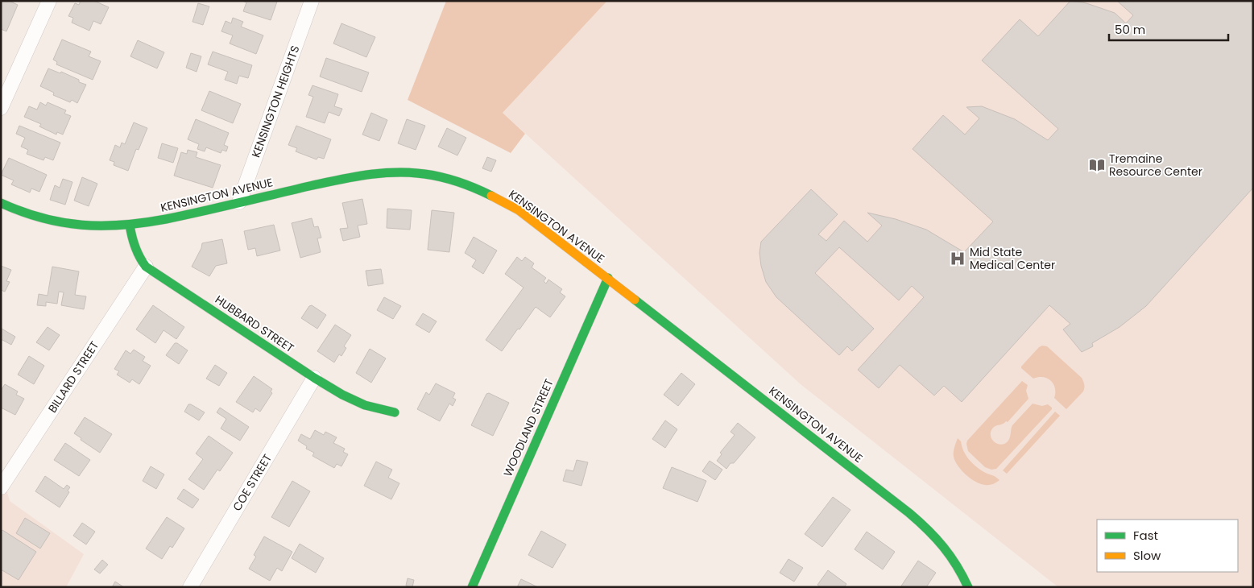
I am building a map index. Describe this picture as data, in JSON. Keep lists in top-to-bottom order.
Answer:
{
  "streets": {
    "main road": ["KENSINGTON AVENUE", "HUBBARD STREET", "WOODLAND STREET"],
    "street": ["KENSINGTON HEIGHTS", "BILLARD STREET", "COE STREET"]
  },
  "crossings": [
    ["KENSINGTON HEIGHTS", "KENSINGTON AVENUE"],
    ["KENSINGTON AVENUE", "HUBBARD STREET"],
    ["KENSINGTON AVENUE", "WOODLAND STREET"],
    ["HUBBARD STREET", "BILLARD STREET"],
    ["HUBBARD STREET", "COE STREET"]
  ],
  "places": {
    "library": ["Tremaine Resource Center"],
    "hospital": ["Mid State Medical Center"]
  },
  "legend": ["Fast", "Slow"],
  "scale_bar": "50 m"
}
